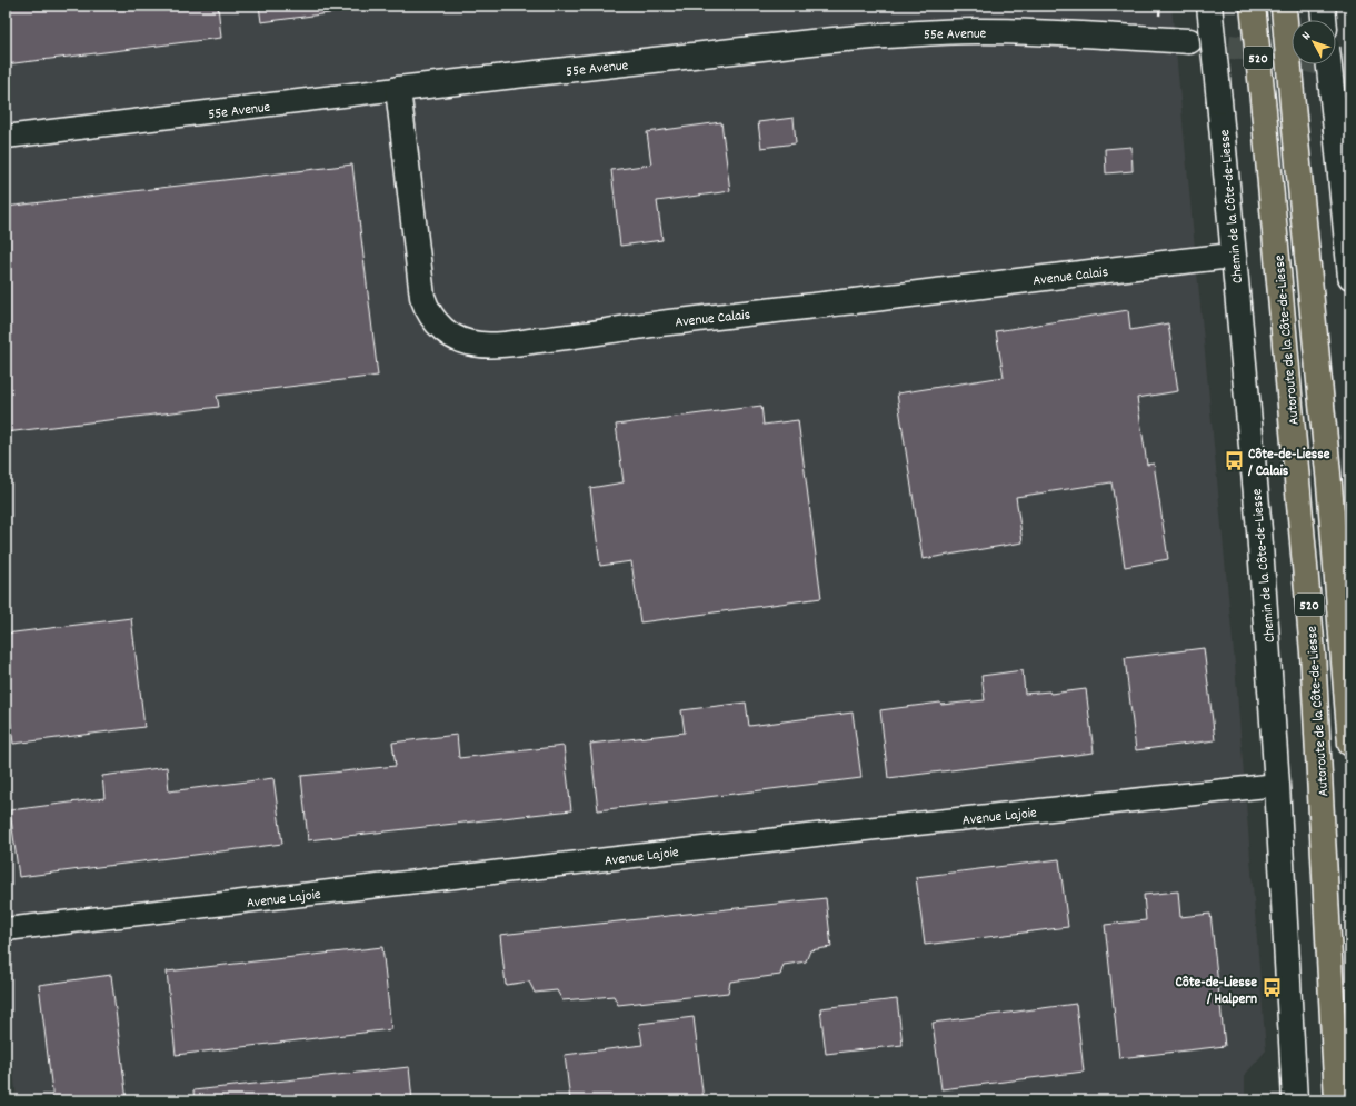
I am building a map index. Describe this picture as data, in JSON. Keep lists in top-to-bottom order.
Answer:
{
  "streets": {
    "highway": ["520", "Autoroute de la Côte-de-Liesse"],
    "street": [
      "55e Avenue",
      "Chemin de la Côte-de-Liesse",
      "Avenue Calais",
      "Avenue Lajoie"
    ]
  },
  "crossings": [
    ["55e Avenue", "Avenue Calais"],
    ["Chemin de la Côte-de-Liesse", "Avenue Calais"],
    ["Chemin de la Côte-de-Liesse", "Avenue Lajoie"]
  ],
  "places": {
    "bus stop": ["Côte-de-Liesse / Calais", "Côte-de-Liesse / Halpern"]
  },
  "north": "top left"
}
